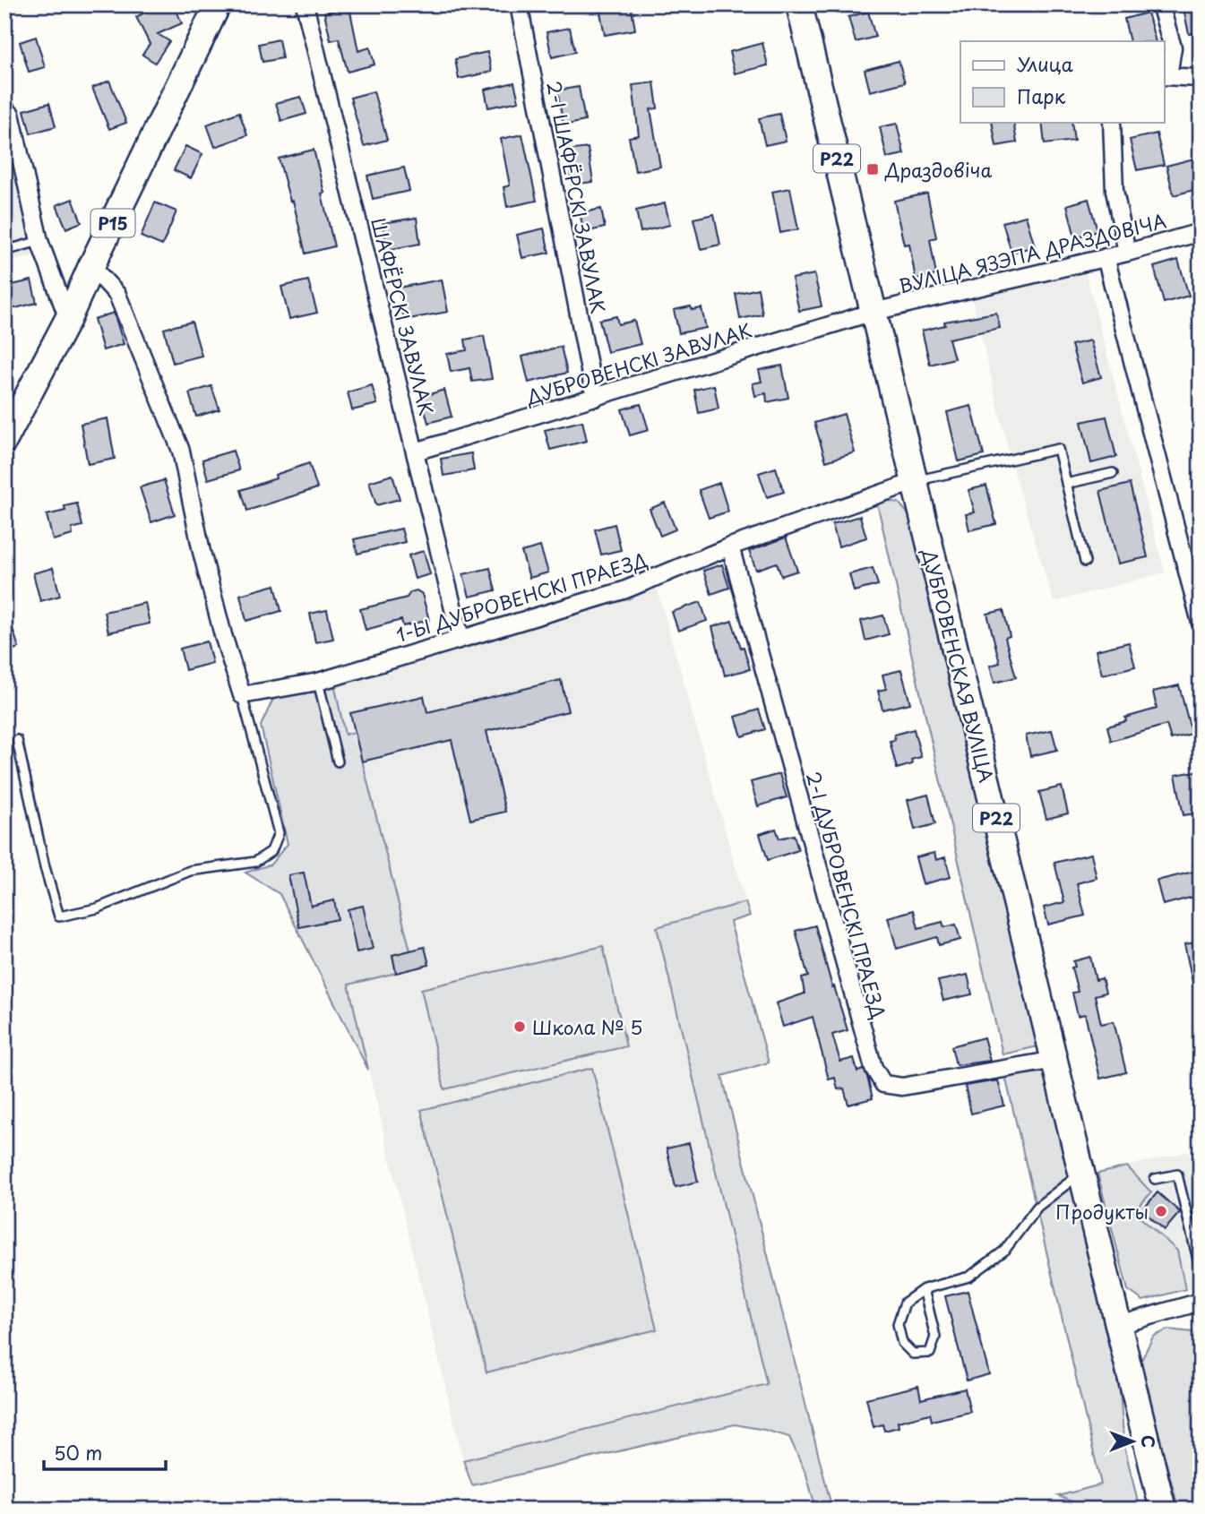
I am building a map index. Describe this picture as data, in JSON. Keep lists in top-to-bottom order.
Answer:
{
  "streets": {
    "main road": ["Р22", "Р15", "ДУБРОВЕНСКАЯ ВУЛІЦА"],
    "street": [
      "2-І ШАФЁРСКІ ЗАВУЛАК",
      "ВУЛІЦА ЯЗЭПА ДРАЗДОВІЧА",
      "ШАФЁРСКІ ЗАВУЛАК",
      "ДУБРОВЕНСКІ ЗАВУЛАК",
      "1-Ы ДУБРОВЕНСКІ ПРАЕЗД",
      "2-І ДУБРОВЕНСКІ ПРАЕЗД"
    ]
  },
  "crossings": [
    ["2-І ШАФЁРСКІ ЗАВУЛАК", "ДУБРОВЕНСКІ ЗАВУЛАК"],
    ["ВУЛІЦА ЯЗЭПА ДРАЗДОВІЧА", "ДУБРОВЕНСКІ ЗАВУЛАК"],
    ["ВУЛІЦА ЯЗЭПА ДРАЗДОВІЧА", "ДУБРОВЕНСКАЯ ВУЛІЦА"],
    ["ШАФЁРСКІ ЗАВУЛАК", "ДУБРОВЕНСКІ ЗАВУЛАК"],
    ["ШАФЁРСКІ ЗАВУЛАК", "1-Ы ДУБРОВЕНСКІ ПРАЕЗД"],
    ["ДУБРОВЕНСКІ ЗАВУЛАК", "ДУБРОВЕНСКАЯ ВУЛІЦА"],
    ["1-Ы ДУБРОВЕНСКІ ПРАЕЗД", "ДУБРОВЕНСКАЯ ВУЛІЦА"],
    ["1-Ы ДУБРОВЕНСКІ ПРАЕЗД", "2-І ДУБРОВЕНСКІ ПРАЕЗД"],
    ["ДУБРОВЕНСКАЯ ВУЛІЦА", "2-І ДУБРОВЕНСКІ ПРАЕЗД"]
  ],
  "places": {
    "transit": ["Драздовіча"],
    "other": ["Школа № 5", "Продукты"]
  },
  "legend": ["Улица", "Парк"],
  "scale_bar": "50 m",
  "north": "right"
}
